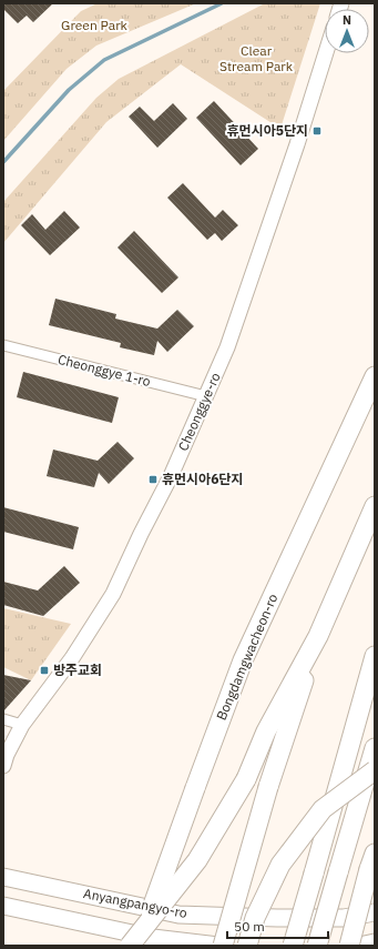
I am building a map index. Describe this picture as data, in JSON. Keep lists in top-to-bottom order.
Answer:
{
  "streets": {
    "highway": ["Bongdamgwacheon-ro"],
    "main road": ["Anyangpangyo-ro"],
    "street": ["Cheonggye 1-ro", "Cheonggye-ro"]
  },
  "crossings": [
    ["Cheonggye 1-ro", "Cheonggye-ro"]
  ],
  "parks": ["Green Park", "Clear Stream Park"],
  "places": {
    "transit": ["휴먼시아5단지", "휴먼시아6단지", "방주교회"]
  },
  "scale_bar": "50 m",
  "north": "top"
}
